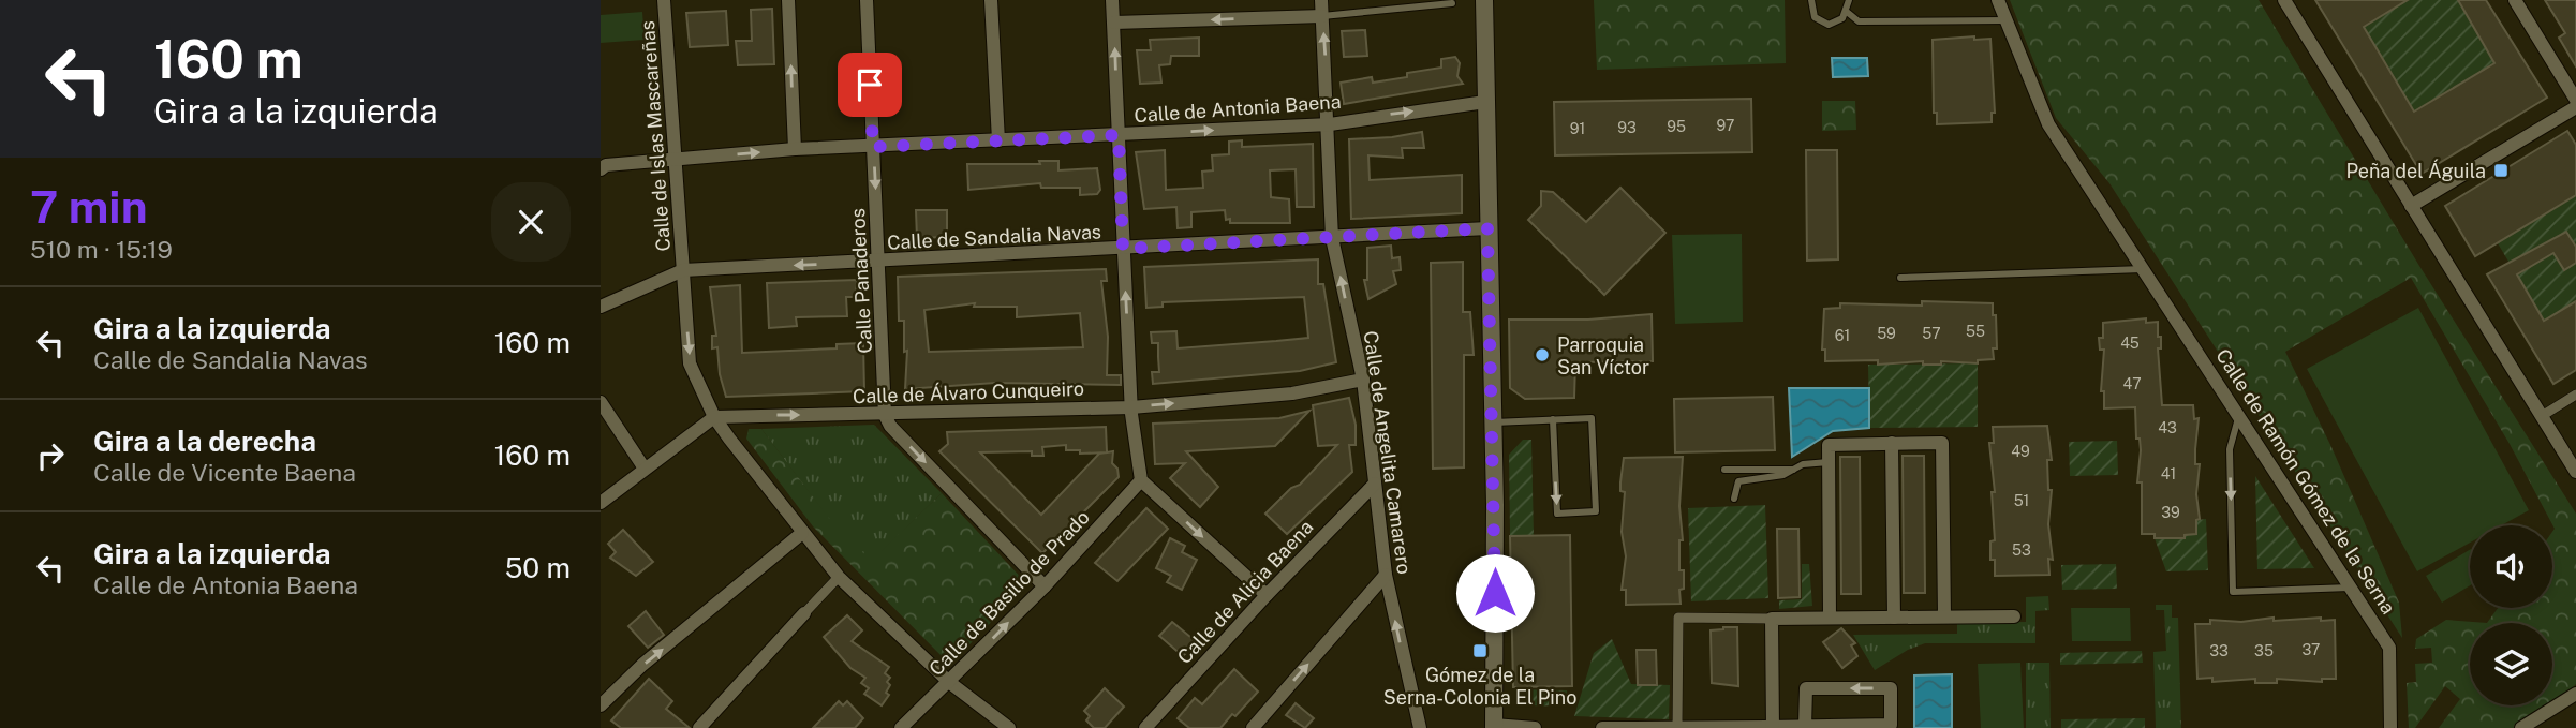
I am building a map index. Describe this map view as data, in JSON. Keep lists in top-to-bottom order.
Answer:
{
  "streets": {
    "street": [
      "Calle de Antonia Baena",
      "Calle de Islas Mascareñas",
      "Calle de Sandalia Navas",
      "Calle Panaderos",
      "Calle de Álvaro Cunqueiro",
      "Calle de Angelita Camarero",
      "Calle de Ramón Gómez de la Serna",
      "Calle de Alicia Baena",
      "Calle de Basilio de Prado"
    ]
  },
  "crossings": [
    ["Calle de Antonia Baena", "Calle de Islas Mascareñas"],
    ["Calle de Antonia Baena", "Calle Panaderos"],
    ["Calle de Antonia Baena", "Calle de Angelita Camarero"],
    ["Calle de Islas Mascareñas", "Calle de Sandalia Navas"],
    ["Calle de Islas Mascareñas", "Calle de Álvaro Cunqueiro"],
    ["Calle de Islas Mascareñas", "Calle de Basilio de Prado"],
    ["Calle de Sandalia Navas", "Calle Panaderos"],
    ["Calle de Sandalia Navas", "Calle de Angelita Camarero"],
    ["Calle Panaderos", "Calle de Álvaro Cunqueiro"],
    ["Calle de Álvaro Cunqueiro", "Calle de Angelita Camarero"],
    ["Calle de Angelita Camarero", "Calle de Alicia Baena"]
  ],
  "one_way": ["Calle de Álvaro Cunqueiro", "Calle de Basilio de Prado"],
  "places": {
    "transit": ["Peña del Águila", "Gómez de la Serna-Colonia El Pino"],
    "other": ["Parroquia San Víctor"]
  },
  "house_numbers": [
    "97",
    "95",
    "93",
    "91",
    "55",
    "59",
    "57",
    "61",
    "45",
    "47",
    "43",
    "49",
    "41",
    "51",
    "39",
    "53",
    "37",
    "33",
    "35"
  ],
  "page": {
    "turn": ["160 m", "Gira a la izquierda"],
    "heading": ["7 min", "510 m · 15:19"],
    "list": [
      {
        "name": "Gira a la izquierda",
        "note": "Calle de Sandalia Navas",
        "value": "160 m"
      },
      {
        "name": "Gira a la derecha",
        "note": "Calle de Vicente Baena",
        "value": "160 m"
      },
      {
        "name": "Gira a la izquierda",
        "note": "Calle de Antonia Baena",
        "value": "50 m"
      }
    ]
  }
}
